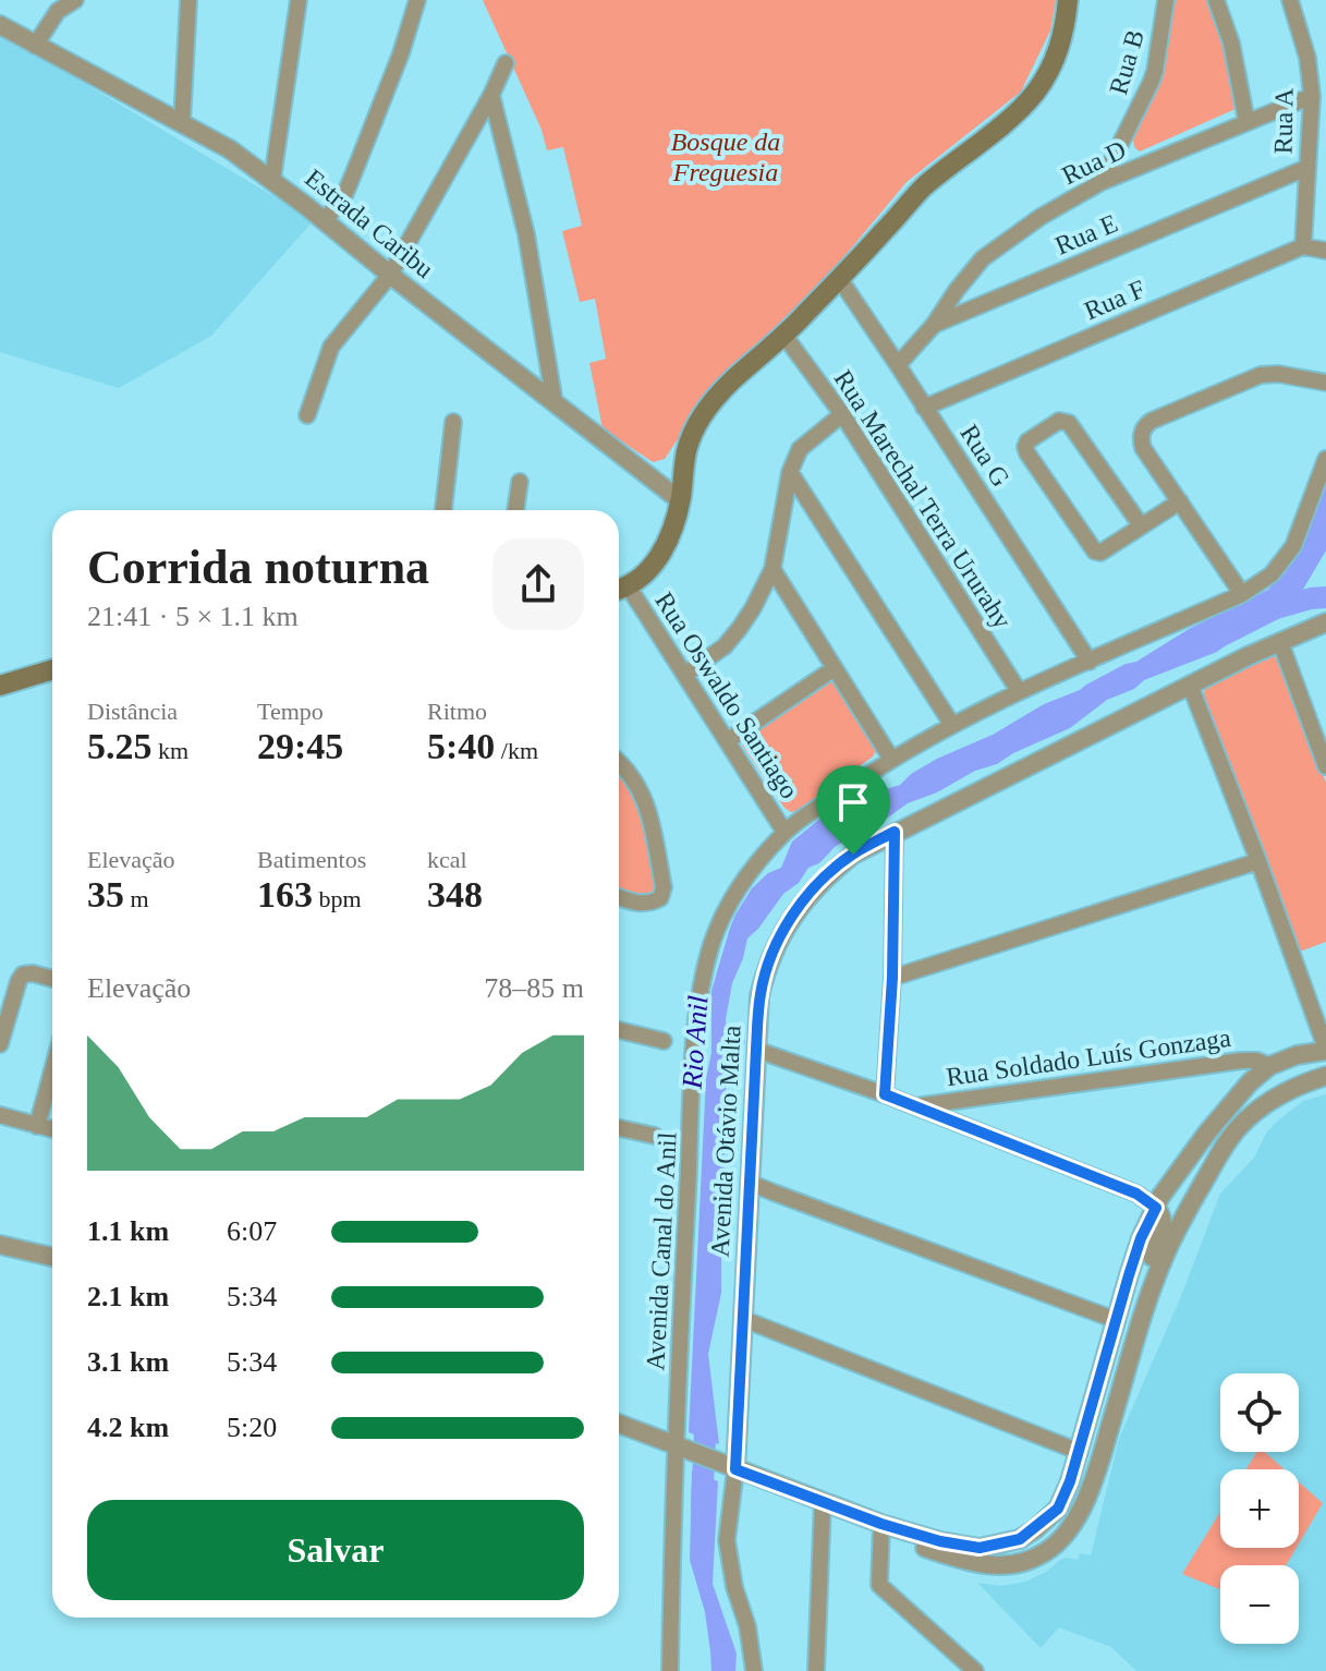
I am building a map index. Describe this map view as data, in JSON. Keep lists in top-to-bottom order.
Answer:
{
  "streets": {
    "street": [
      "Rua B",
      "Rua A",
      "Rua D",
      "Estrada Caribu",
      "Rua E",
      "Rua F",
      "Rua G",
      "Rua Marechal Terra Ururahy",
      "Rua Oswaldo Santiago",
      "Rua Soldado Luís Gonzaga",
      "Avenida Otávio Malta",
      "Avenida Canal do Anil"
    ]
  },
  "crossings": [
    ["Rua B", "Rua D"],
    ["Rua A", "Rua D"],
    ["Rua A", "Rua E"],
    ["Rua A", "Rua F"],
    ["Rua D", "Rua E"],
    ["Rua E", "Rua G"],
    ["Rua F", "Rua G"],
    ["Rua G", "Avenida Canal do Anil"],
    ["Rua Marechal Terra Ururahy", "Avenida Canal do Anil"],
    ["Rua Oswaldo Santiago", "Avenida Canal do Anil"]
  ],
  "water": ["Rio Anil"],
  "parks": ["Bosque da Freguesia"],
  "page": {
    "heading": ["Corrida noturna", "21:41 · 5 × 1.1 km"],
    "stats": [
      ["Distância", "5.25 km"],
      ["Tempo", "29:45"],
      ["Ritmo", "5:40 /km"],
      ["Elevação", "35 m"],
      ["Batimentos", "163 bpm"],
      ["kcal", "348"]
    ],
    "chart": ["Elevação", "78–85 m"],
    "list": [
      {
        "name": "1.1 km",
        "note": "6:07"
      },
      {
        "name": "2.1 km",
        "note": "5:34"
      },
      {
        "name": "3.1 km",
        "note": "5:34"
      },
      {
        "name": "4.2 km",
        "note": "5:20"
      }
    ],
    "map_buttons": ["+", "−"],
    "buttons": "Salvar"
  }
}
